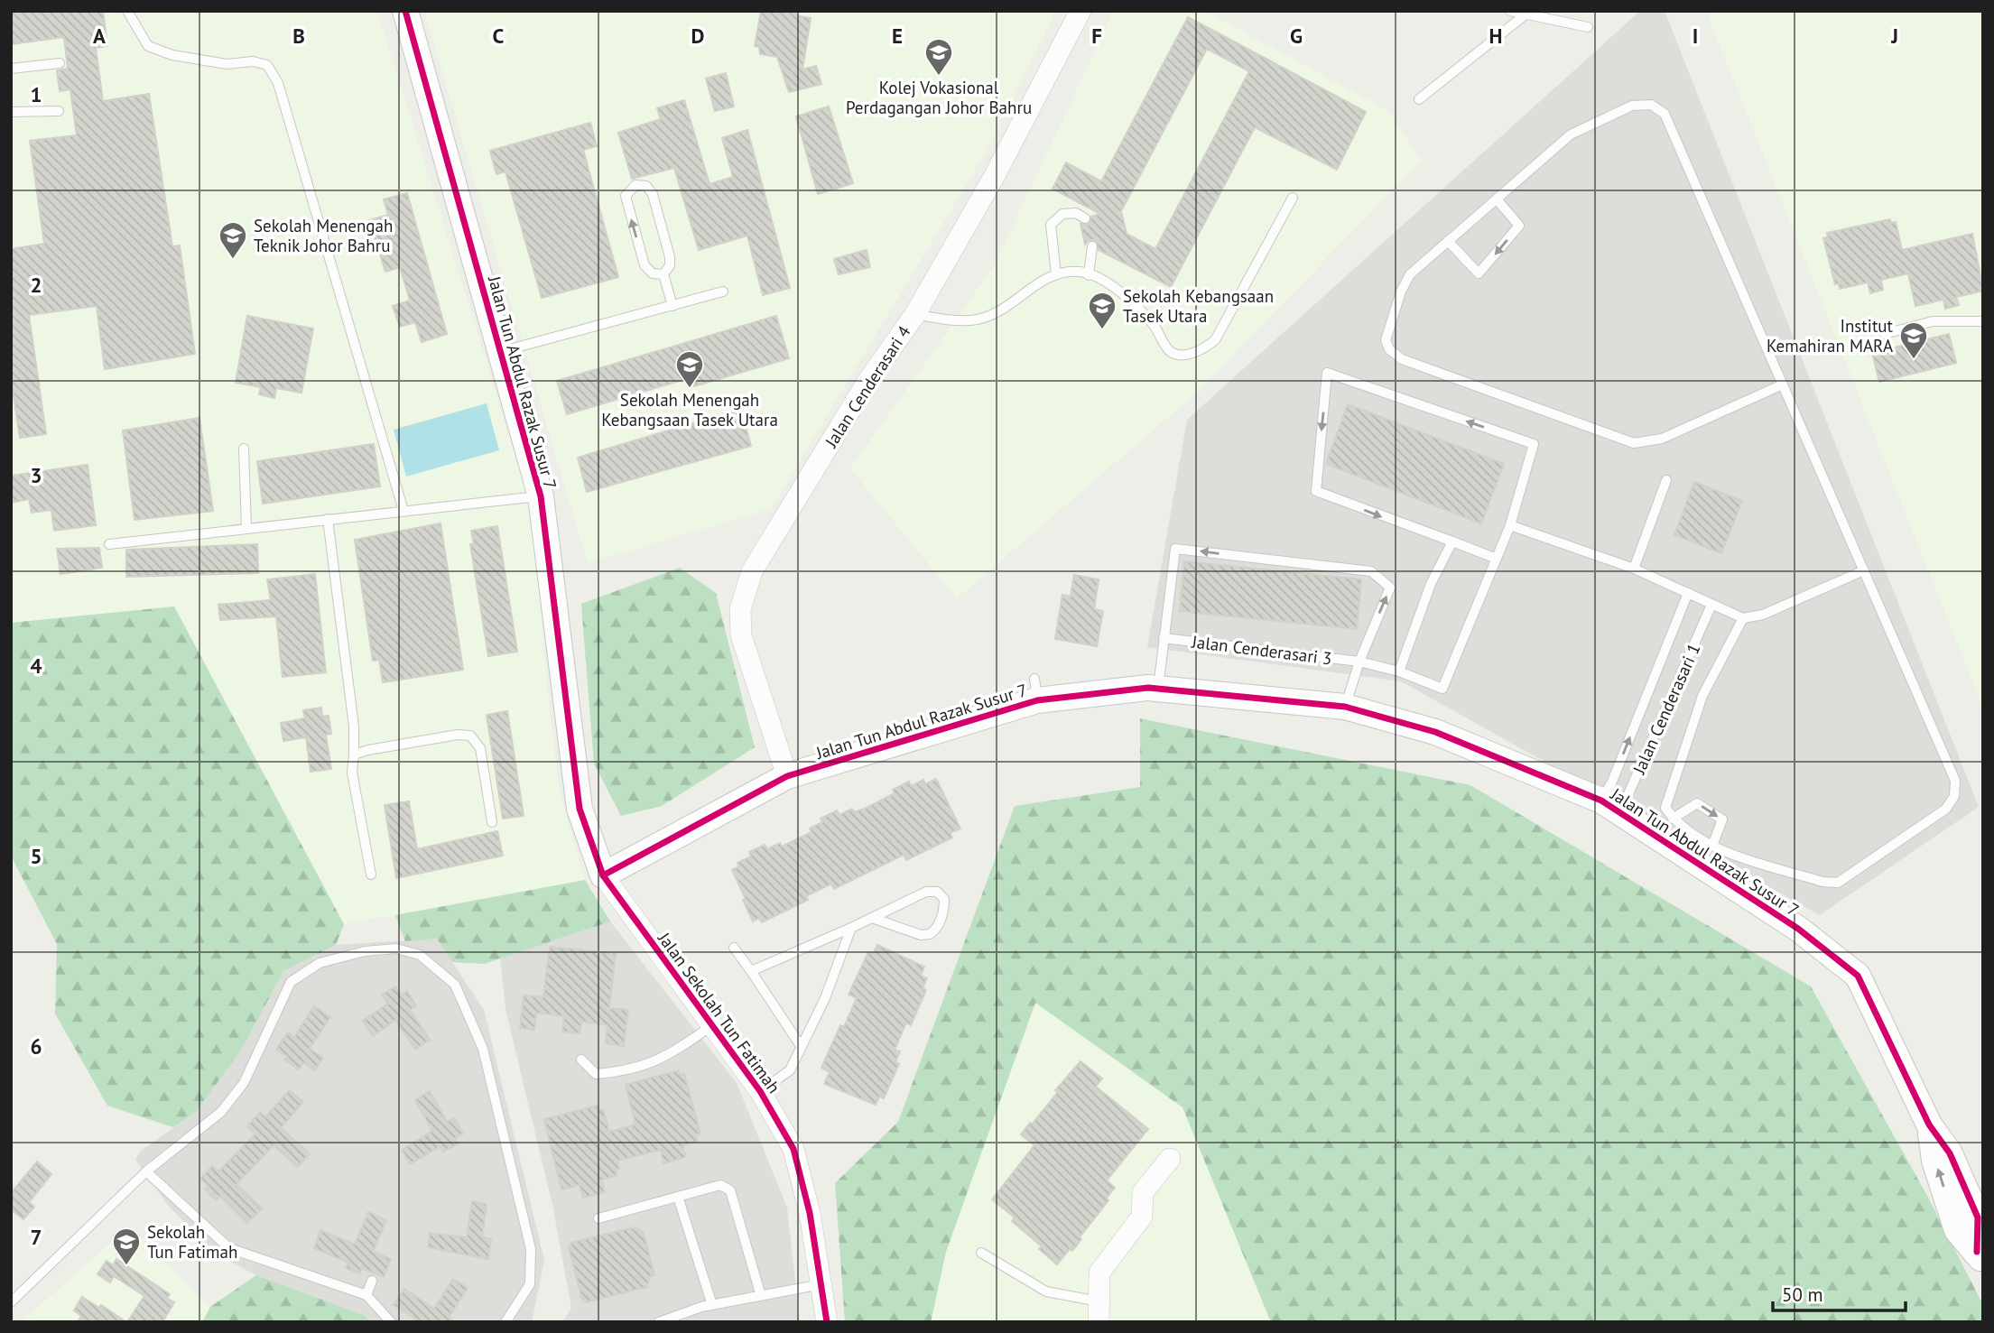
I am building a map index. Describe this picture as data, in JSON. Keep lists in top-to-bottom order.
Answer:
{
  "streets": {
    "street": ["Jalan Tun Abdul Razak Susur 7", "Jalan Cenderasari 4", "Jalan Sekolah Tun Fatimah"],
    "lane": ["Jalan Cenderasari 3", "Jalan Cenderasari 1"]
  },
  "crossings": [
    ["Jalan Tun Abdul Razak Susur 7", "Jalan Cenderasari 4"],
    ["Jalan Tun Abdul Razak Susur 7", "Jalan Cenderasari 1"],
    ["Jalan Tun Abdul Razak Susur 7", "Jalan Sekolah Tun Fatimah"]
  ],
  "places": {
    "school or university": [
      "Kolej Vokasional Perdagangan Johor Bahru",
      "Sekolah Menengah Teknik Johor Bahru",
      "Sekolah Kebangsaan Tasek Utara",
      "Institut Kemahiran MARA",
      "Sekolah Menengah Kebangsaan Tasek Utara",
      "Sekolah Tun Fatimah"
    ]
  },
  "scale_bar": "50 m",
  "grid": {
    "columns": [
      "A",
      "B",
      "C",
      "D",
      "E",
      "F",
      "G",
      "H",
      "I",
      "J"
    ],
    "rows": [
      "1",
      "2",
      "3",
      "4",
      "5",
      "6",
      "7"
    ]
  }
}
